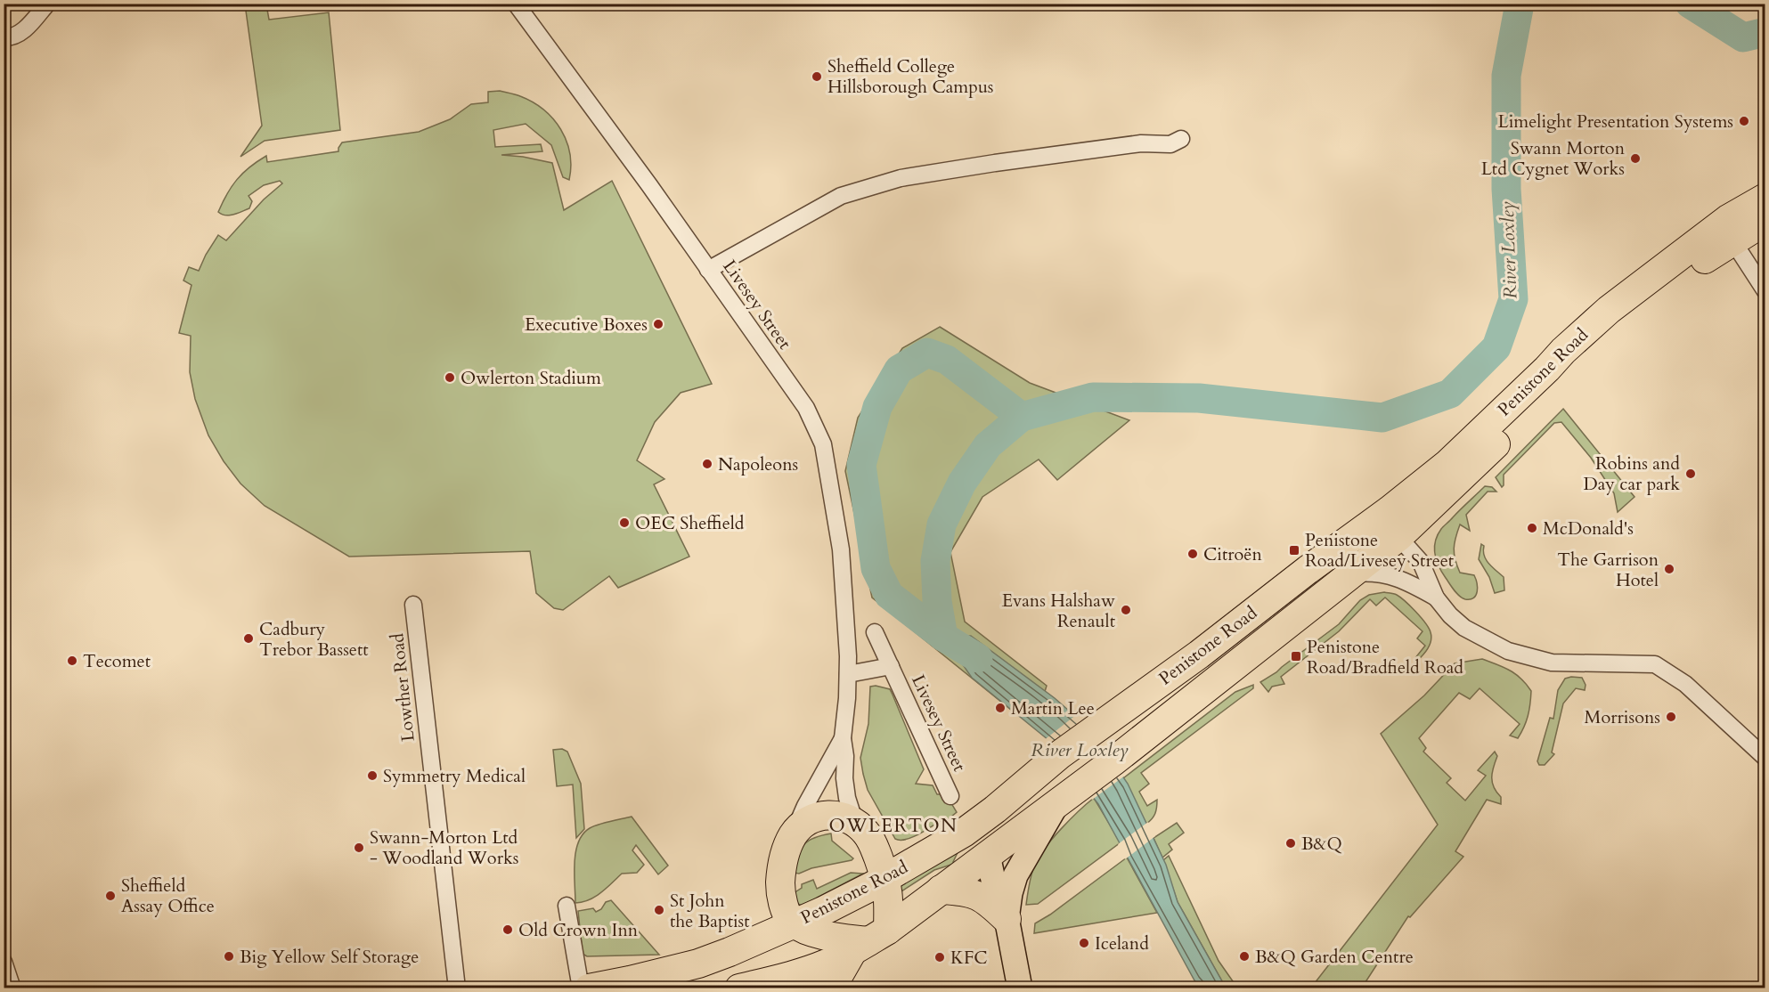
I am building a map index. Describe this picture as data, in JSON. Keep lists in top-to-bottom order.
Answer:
{
  "streets": {
    "highway": ["Penistone Road"],
    "street": ["Livesey Street", "Lowther Road"]
  },
  "crossings": [
    ["Livesey Street", "Penistone Road"]
  ],
  "districts": ["OWLERTON"],
  "water": ["River Loxley"],
  "places": {
    "other": [
      "Sheffield College Hillsborough Campus",
      "Limelight Presentation Systems",
      "Swann Morton Ltd Cygnet Works",
      "Executive Boxes",
      "Owlerton Stadium",
      "Napoleons",
      "Robins and Day car park",
      "OEC Sheffield",
      "McDonald's",
      "Citroën",
      "The Garrison Hotel",
      "Evans Halshaw Renault",
      "Cadbury Trebor Bassett",
      "Tecomet",
      "Martin Lee",
      "Morrisons",
      "Symmetry Medical",
      "B&Q",
      "Swann-Morton Ltd - Woodland Works",
      "Sheffield Assay Office",
      "St John the Baptist",
      "Old Crown Inn",
      "Iceland",
      "Big Yellow Self Storage",
      "B&Q Garden Centre",
      "KFC"
    ],
    "transit": ["Penistone Road/Livesey Street", "Penistone Road/Bradfield Road"]
  }
}
